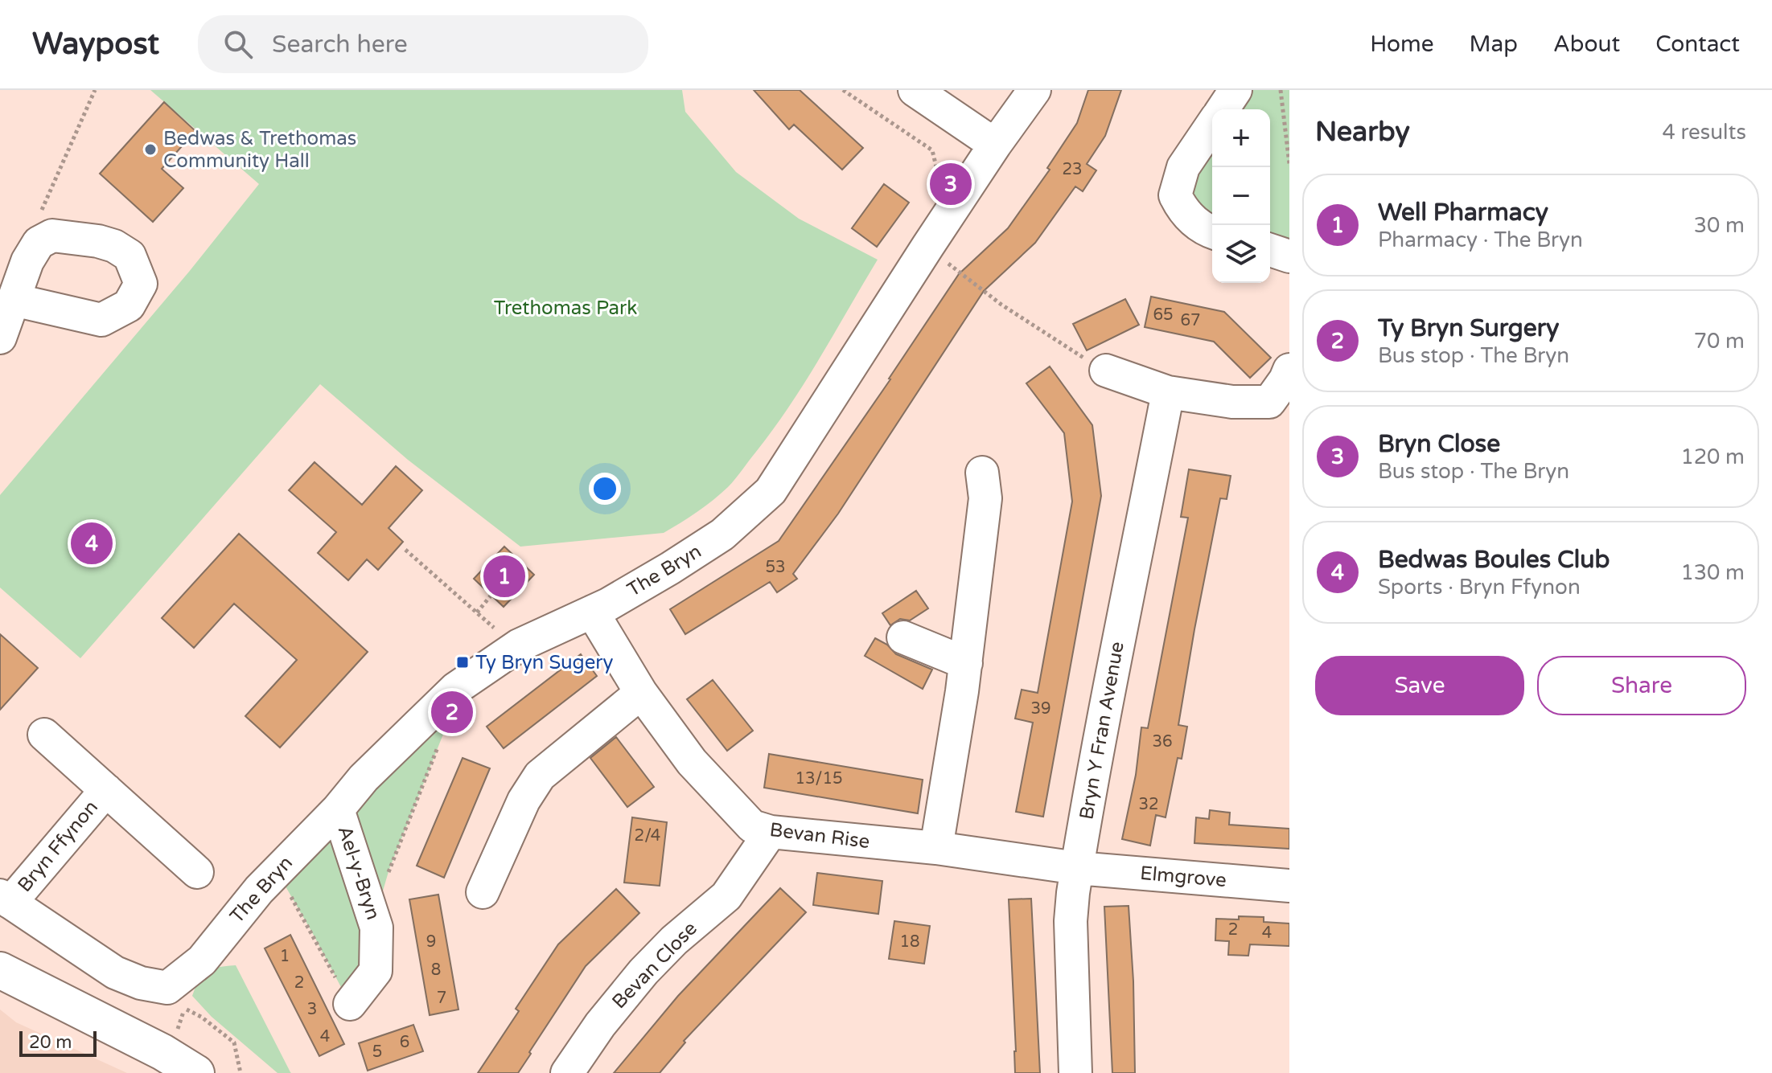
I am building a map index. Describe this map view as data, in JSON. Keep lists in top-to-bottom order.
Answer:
{
  "streets": {
    "street": [
      "The Bryn",
      "Bryn Y Fran Avenue",
      "Bevan Rise",
      "Bryn Ffynon",
      "Ael-y-Bryn",
      "Elmgrove",
      "Bevan Close"
    ]
  },
  "crossings": [
    ["The Bryn", "Bevan Rise"],
    ["The Bryn", "Ael-y-Bryn"],
    ["Bryn Y Fran Avenue", "Bevan Rise"],
    ["Bryn Y Fran Avenue", "Elmgrove"],
    ["Bevan Rise", "Elmgrove"],
    ["Bevan Rise", "Bevan Close"]
  ],
  "parks": ["Trethomas Park"],
  "places": {
    "other": ["Bedwas & Trethomas Community Hall"],
    "transit": ["Ty Bryn Sugery"]
  },
  "house_numbers": [
    "23",
    "65",
    "67",
    "53",
    "39",
    "36",
    "13/15",
    "32",
    "2/4",
    "2",
    "4",
    "9",
    "18",
    "1",
    "8",
    "2",
    "7",
    "3",
    "4",
    "6",
    "5"
  ],
  "scale_bar": "20 m",
  "page": {
    "header": "Waypost",
    "search": "Search here",
    "nav": [
      "Home",
      "Map",
      "About",
      "Contact"
    ],
    "heading": ["Nearby", "4 results"],
    "map_buttons": ["+", "−"],
    "pins": [
      "3",
      "4",
      "1",
      "2"
    ],
    "list": [
      {
        "mark": "1",
        "name": "Well Pharmacy",
        "note": "Pharmacy · The Bryn",
        "value": "30 m"
      },
      {
        "mark": "2",
        "name": "Ty Bryn Surgery",
        "note": "Bus stop · The Bryn",
        "value": "70 m"
      },
      {
        "mark": "3",
        "name": "Bryn Close",
        "note": "Bus stop · The Bryn",
        "value": "120 m"
      },
      {
        "mark": "4",
        "name": "Bedwas Boules Club",
        "note": "Sports · Bryn Ffynon",
        "value": "130 m"
      }
    ],
    "buttons": ["Save", "Share"],
    "scale": "20 m"
  }
}
